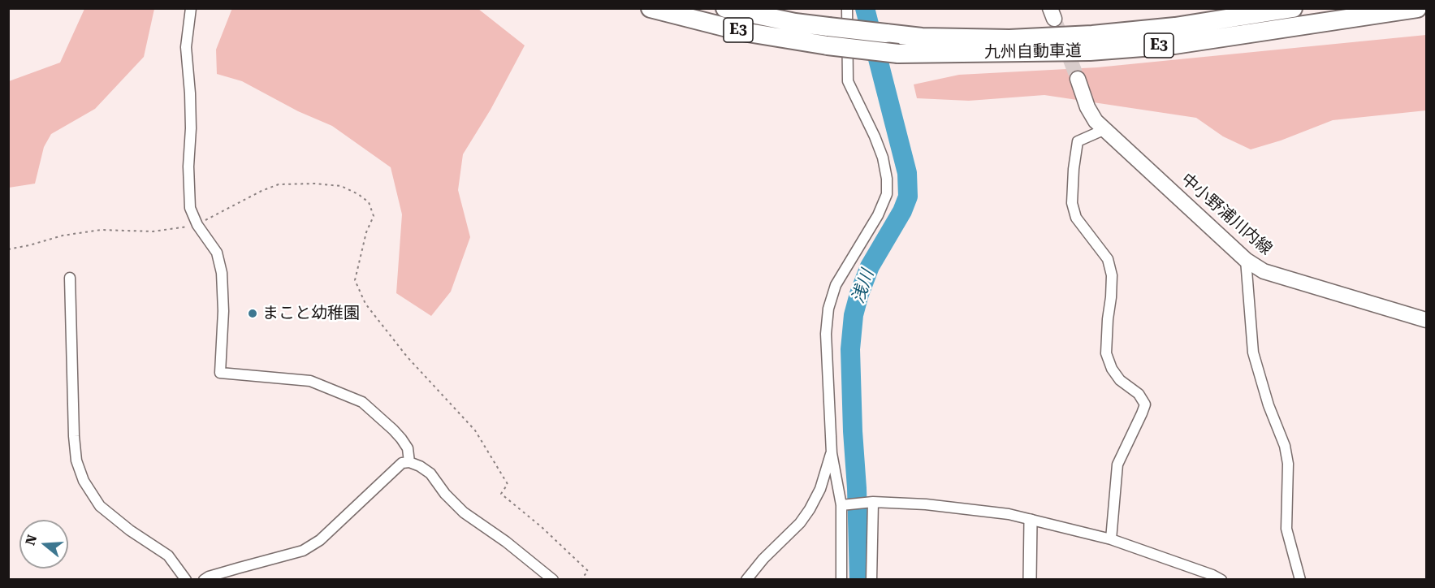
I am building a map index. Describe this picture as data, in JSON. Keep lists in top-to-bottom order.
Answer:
{
  "streets": {
    "highway": ["E3", "九州自動車道"],
    "main road": ["中小野浦川内線"]
  },
  "water": ["浅川"],
  "places": ["まこと幼稚園"],
  "north": "left"
}
